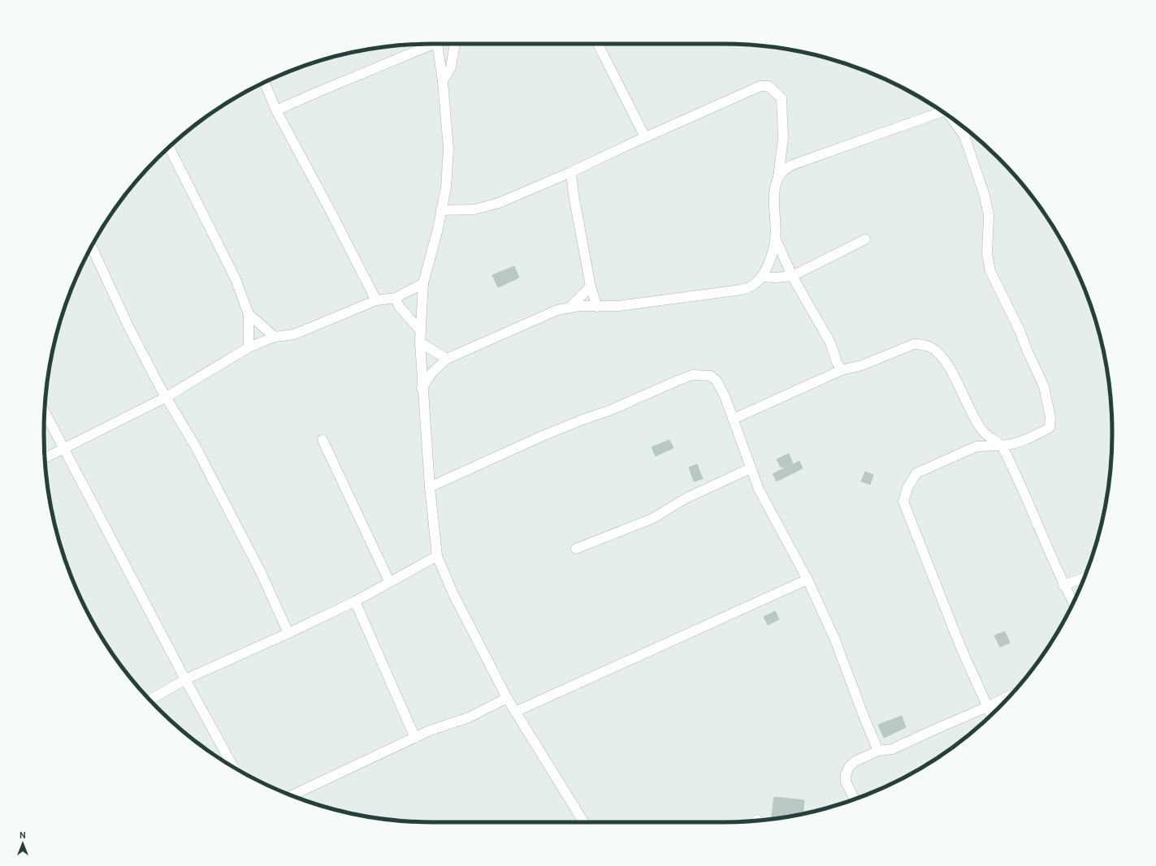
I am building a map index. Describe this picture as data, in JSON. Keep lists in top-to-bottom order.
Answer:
{
  "north": "top"
}
